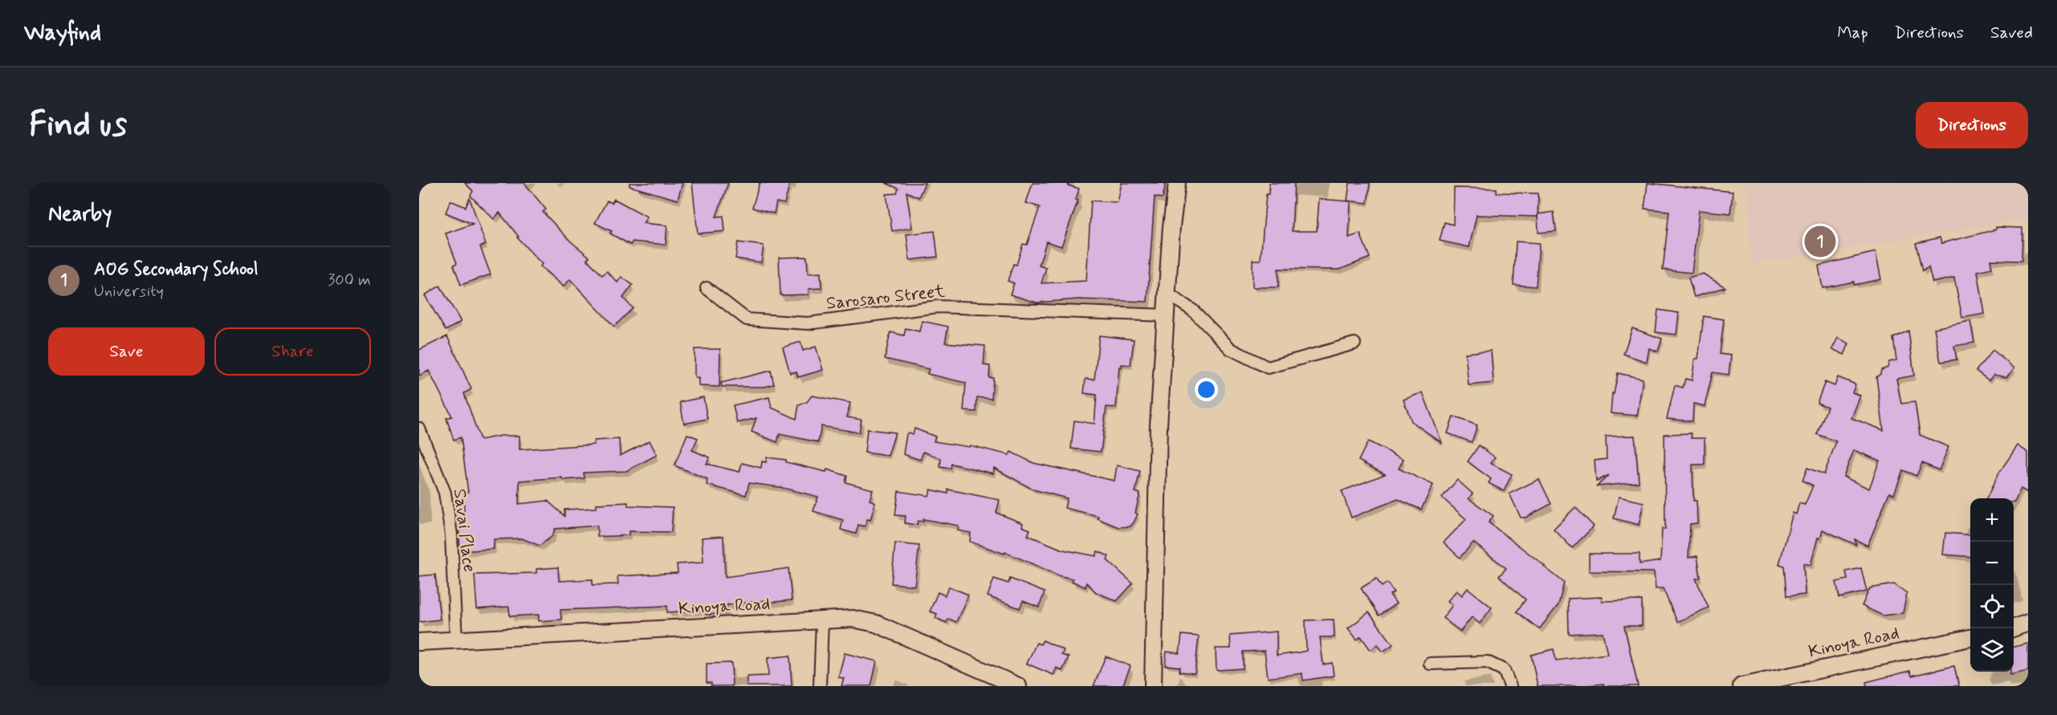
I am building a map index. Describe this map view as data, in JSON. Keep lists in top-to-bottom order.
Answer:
{
  "streets": {
    "main road": ["Kinoya Road"],
    "street": ["Sarosaro Street", "Savai Place"]
  },
  "crossings": [
    ["Savai Place", "Kinoya Road"]
  ],
  "page": {
    "header": "Wayfind",
    "nav": ["Map", "Directions", "Saved"],
    "buttons": [
      "Directions",
      ["Save", "Share"]
    ],
    "title": "Find us",
    "heading": "Nearby",
    "pins": "1",
    "list": [
      {
        "mark": "1",
        "name": "AOG Secondary School",
        "note": "University",
        "value": "300 m"
      }
    ],
    "map_buttons": ["+", "−"]
  }
}
